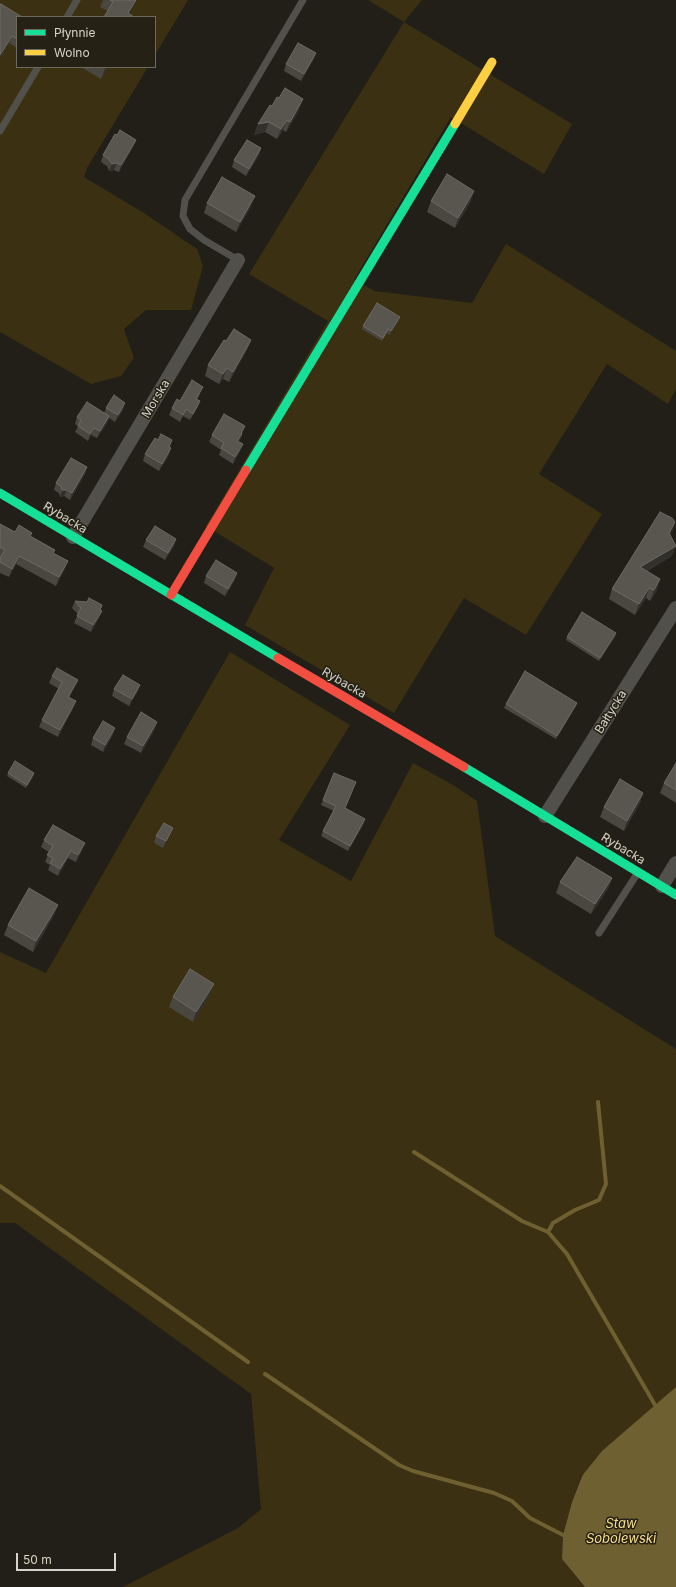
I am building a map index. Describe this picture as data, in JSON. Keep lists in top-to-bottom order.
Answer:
{
  "streets": {
    "street": ["Morska", "Rybacka", "Bałtycka"]
  },
  "crossings": [
    ["Morska", "Rybacka"],
    ["Rybacka", "Bałtycka"]
  ],
  "water": ["Staw Sobolewski"],
  "legend": ["Płynnie", "Wolno"],
  "scale_bar": "50 m"
}
